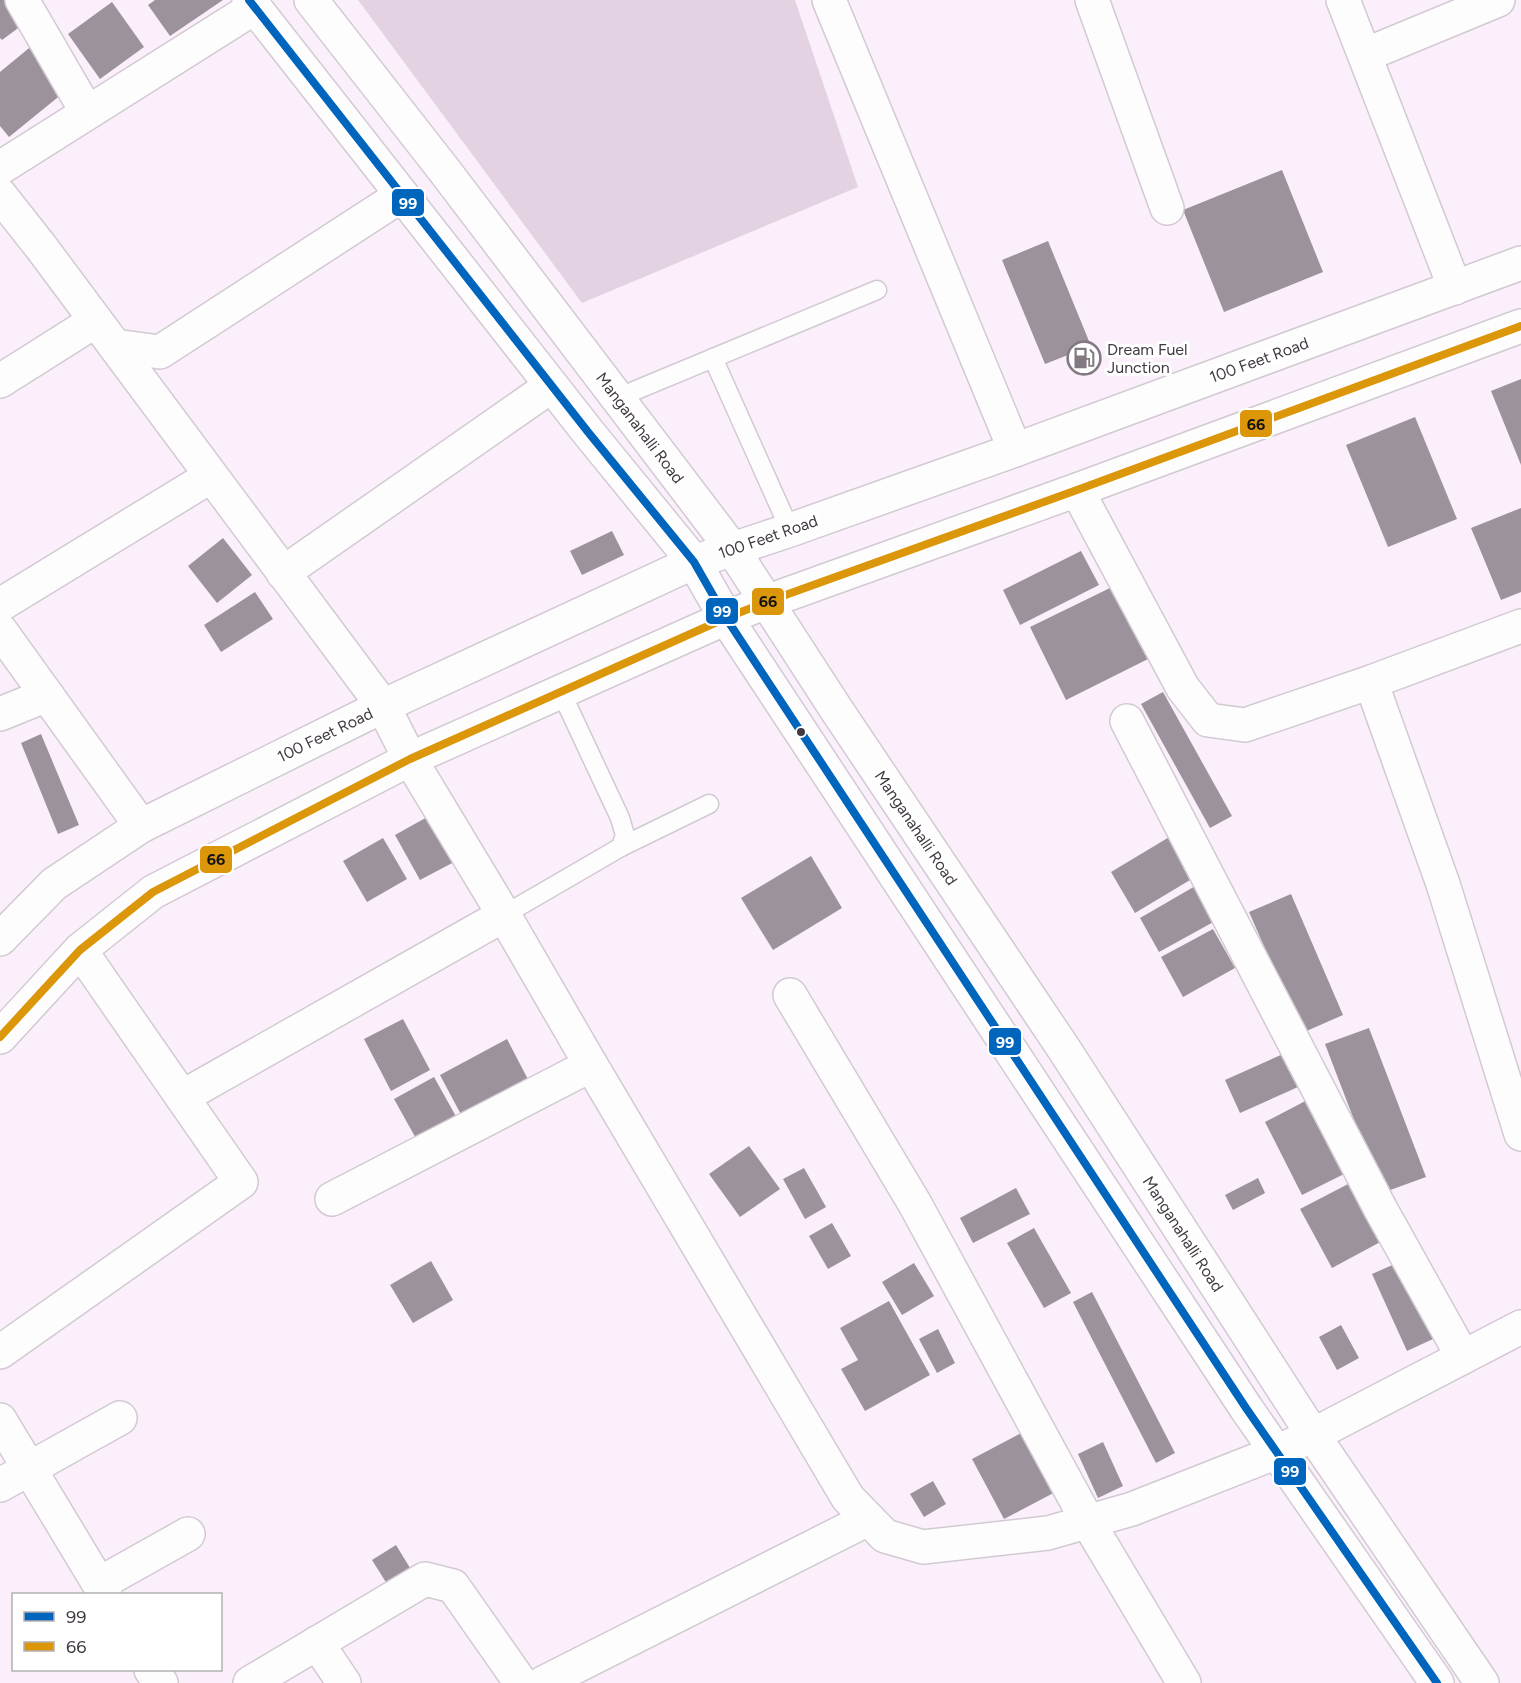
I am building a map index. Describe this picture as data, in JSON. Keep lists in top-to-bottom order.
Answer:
{
  "streets": {
    "street": ["100 Feet Road", "Manganahalli Road"]
  },
  "crossings": [
    ["100 Feet Road", "Manganahalli Road"]
  ],
  "places": {
    "fuel station": ["Dream Fuel Junction"]
  },
  "lines": ["transit line 99", "transit line 66"],
  "legend": ["99", "66"]
}
